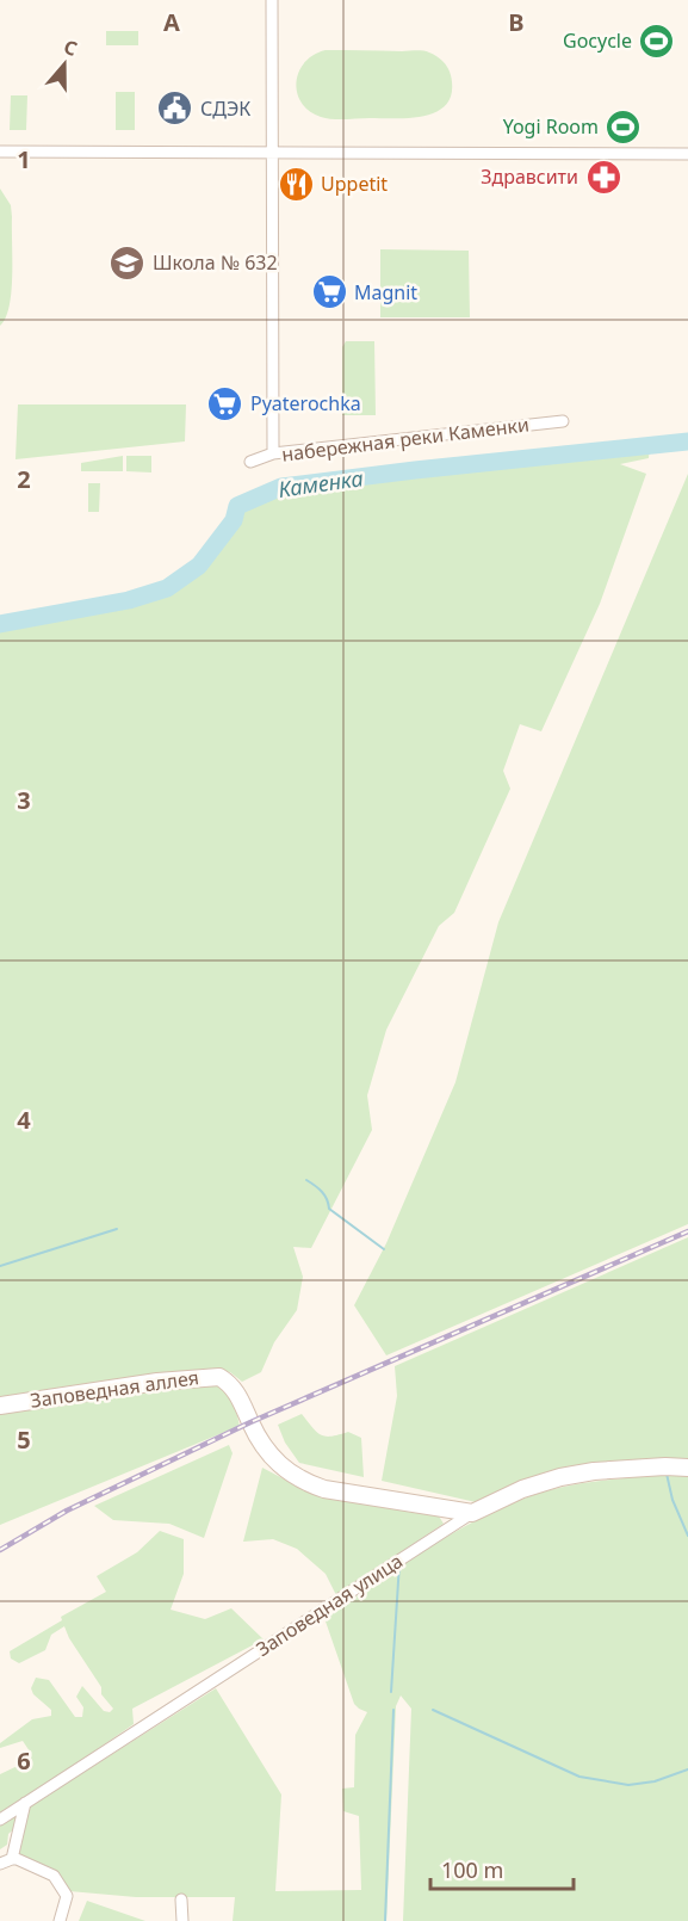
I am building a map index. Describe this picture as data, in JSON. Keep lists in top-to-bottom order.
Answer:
{
  "streets": {
    "street": ["набережная реки Каменки", "Заповедная аллея", "Заповедная улица"]
  },
  "crossings": [
    ["Заповедная аллея", "Заповедная улица"]
  ],
  "water": ["Каменка"],
  "places": {
    "sports": ["Gocycle", "Yogi Room"],
    "public building": ["СДЭК"],
    "pharmacy": ["Здравсити"],
    "restaurant": ["Uppetit"],
    "school or university": ["Школа № 632"],
    "supermarket": ["Magnit", "Pyaterochka"]
  },
  "scale_bar": "100 m",
  "north": "top",
  "grid": {
    "columns": ["A", "B"],
    "rows": [
      "1",
      "2",
      "3",
      "4",
      "5",
      "6"
    ]
  }
}
